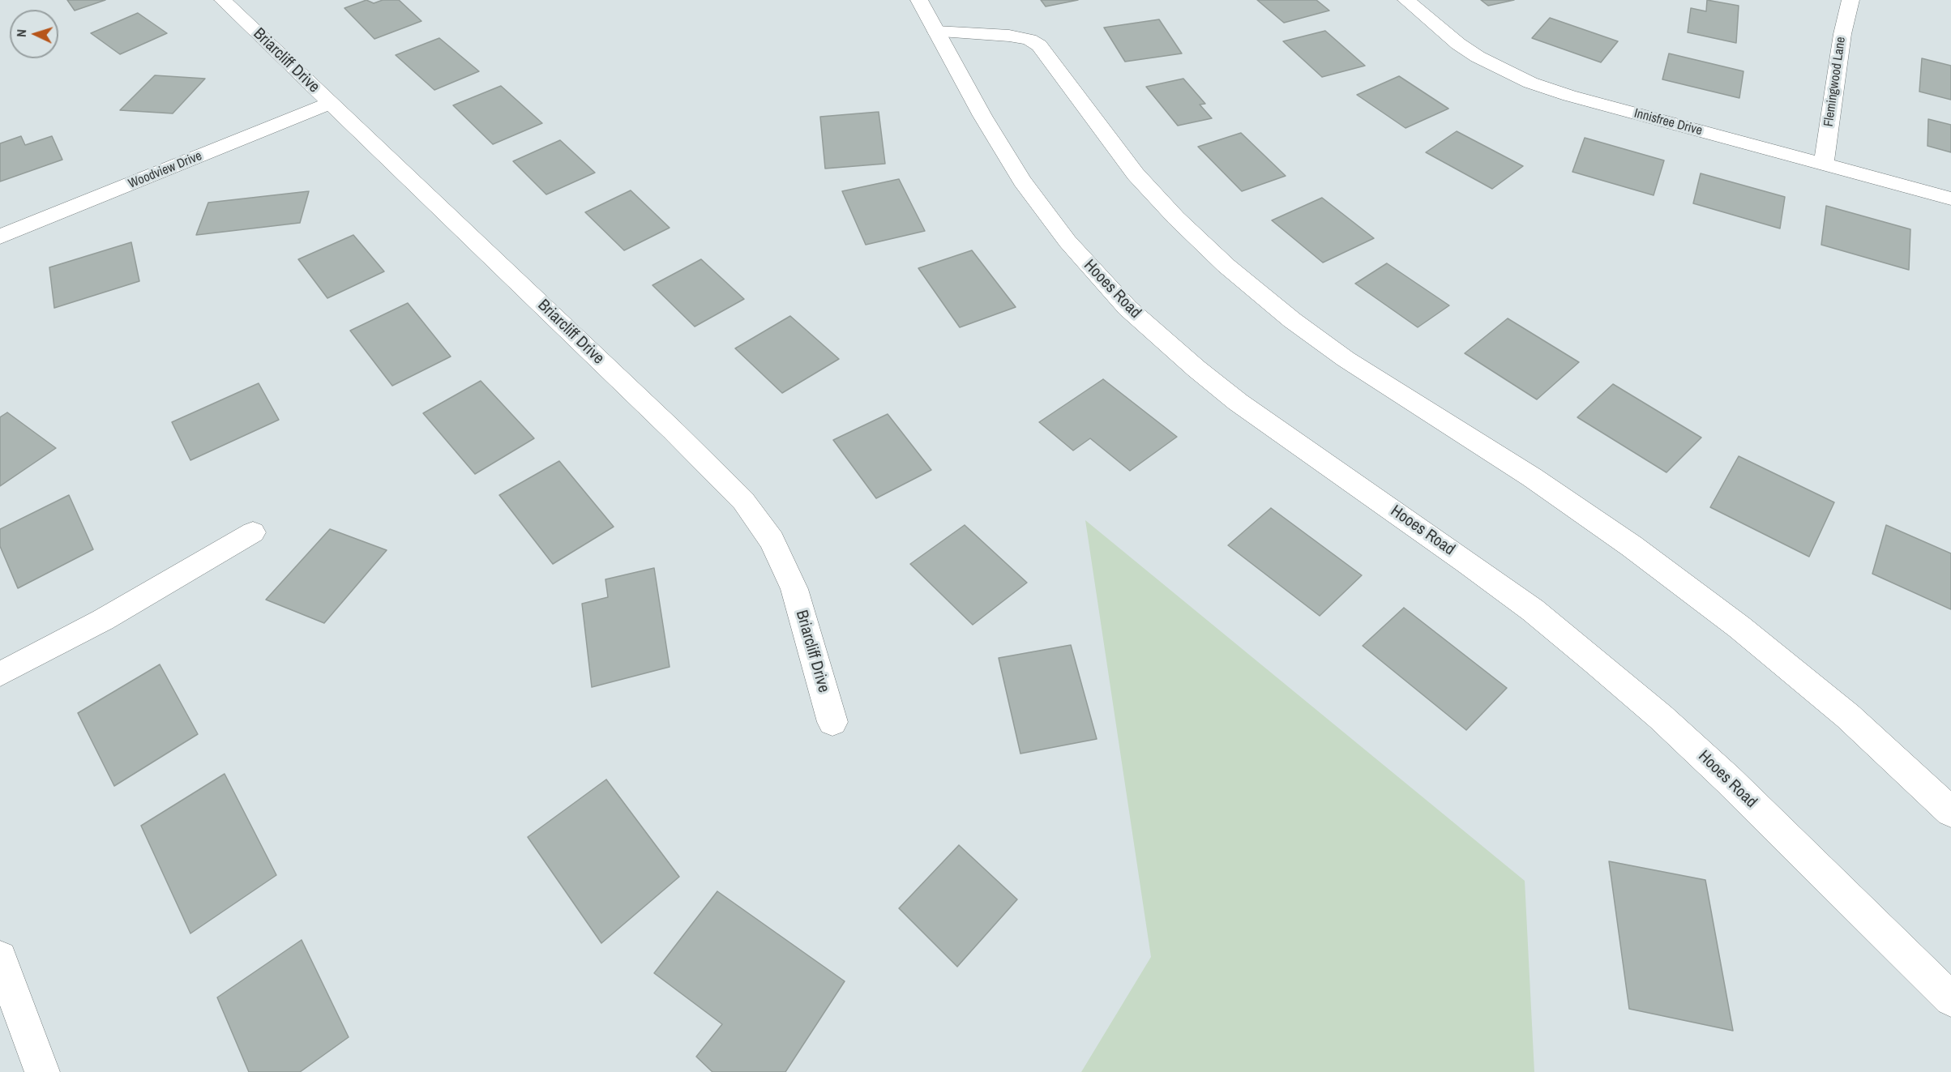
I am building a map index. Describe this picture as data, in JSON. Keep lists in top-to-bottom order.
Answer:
{
  "streets": {
    "street": [
      "Briarcliff Drive",
      "Flemingwood Lane",
      "Innisfree Drive",
      "Woodview Drive",
      "Hooes Road"
    ]
  },
  "crossings": [
    ["Briarcliff Drive", "Woodview Drive"],
    ["Flemingwood Lane", "Innisfree Drive"]
  ],
  "north": "left"
}
